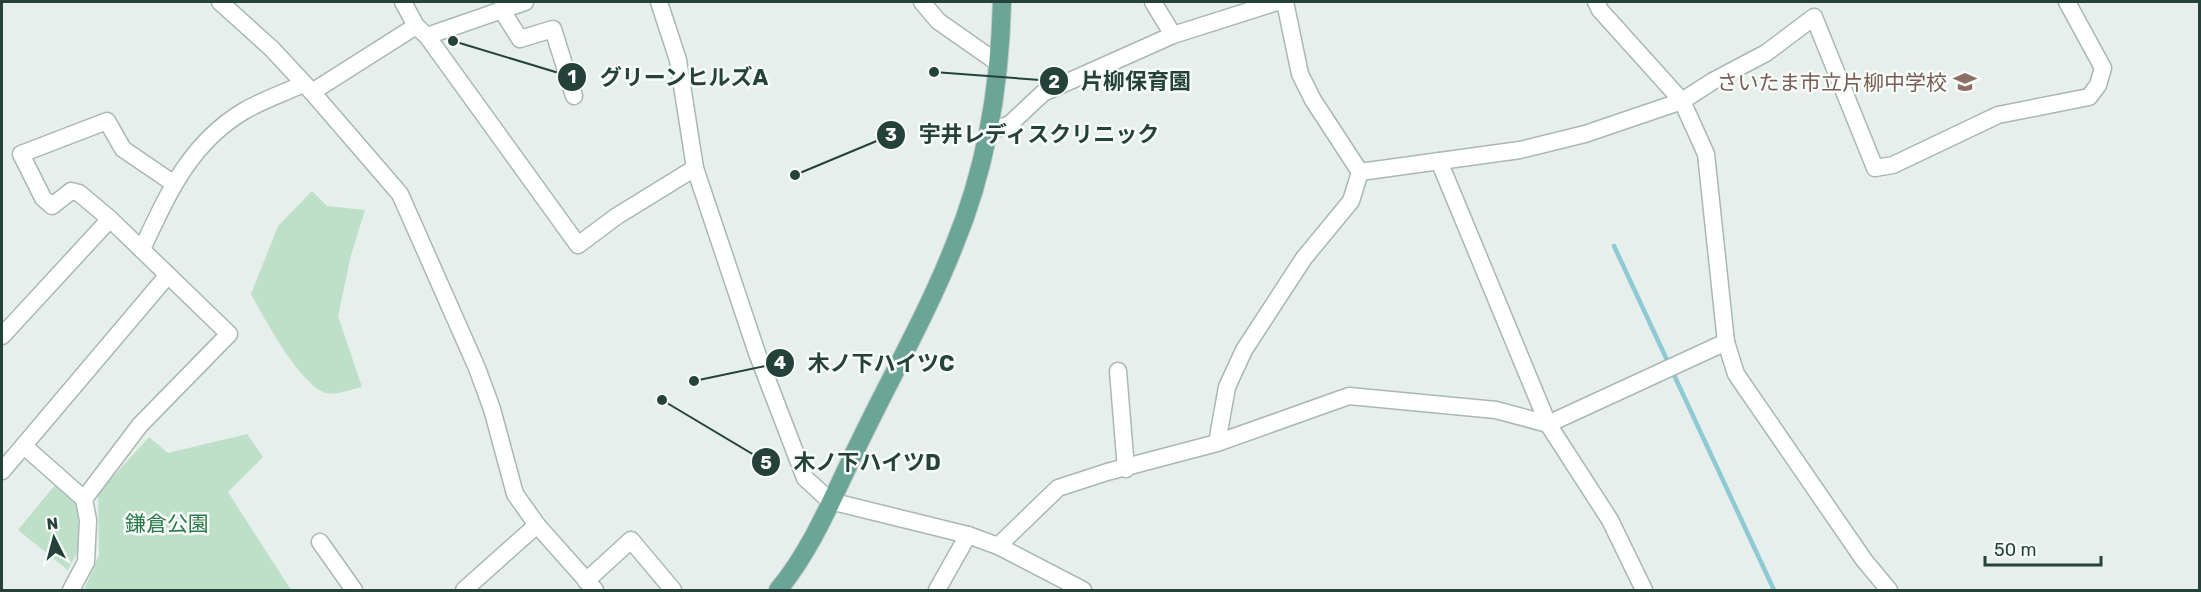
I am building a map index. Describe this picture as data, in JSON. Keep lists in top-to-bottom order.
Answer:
{
  "parks": ["鎌倉公園"],
  "places": {
    "other": [
      "グリーンヒルズA",
      "片柳保育園",
      "宇井レディスクリニック",
      "木ノ下ハイツC",
      "木ノ下ハイツD"
    ],
    "school or university": ["さいたま市立片柳中学校"]
  },
  "scale_bar": "50 m",
  "north": "top"
}
